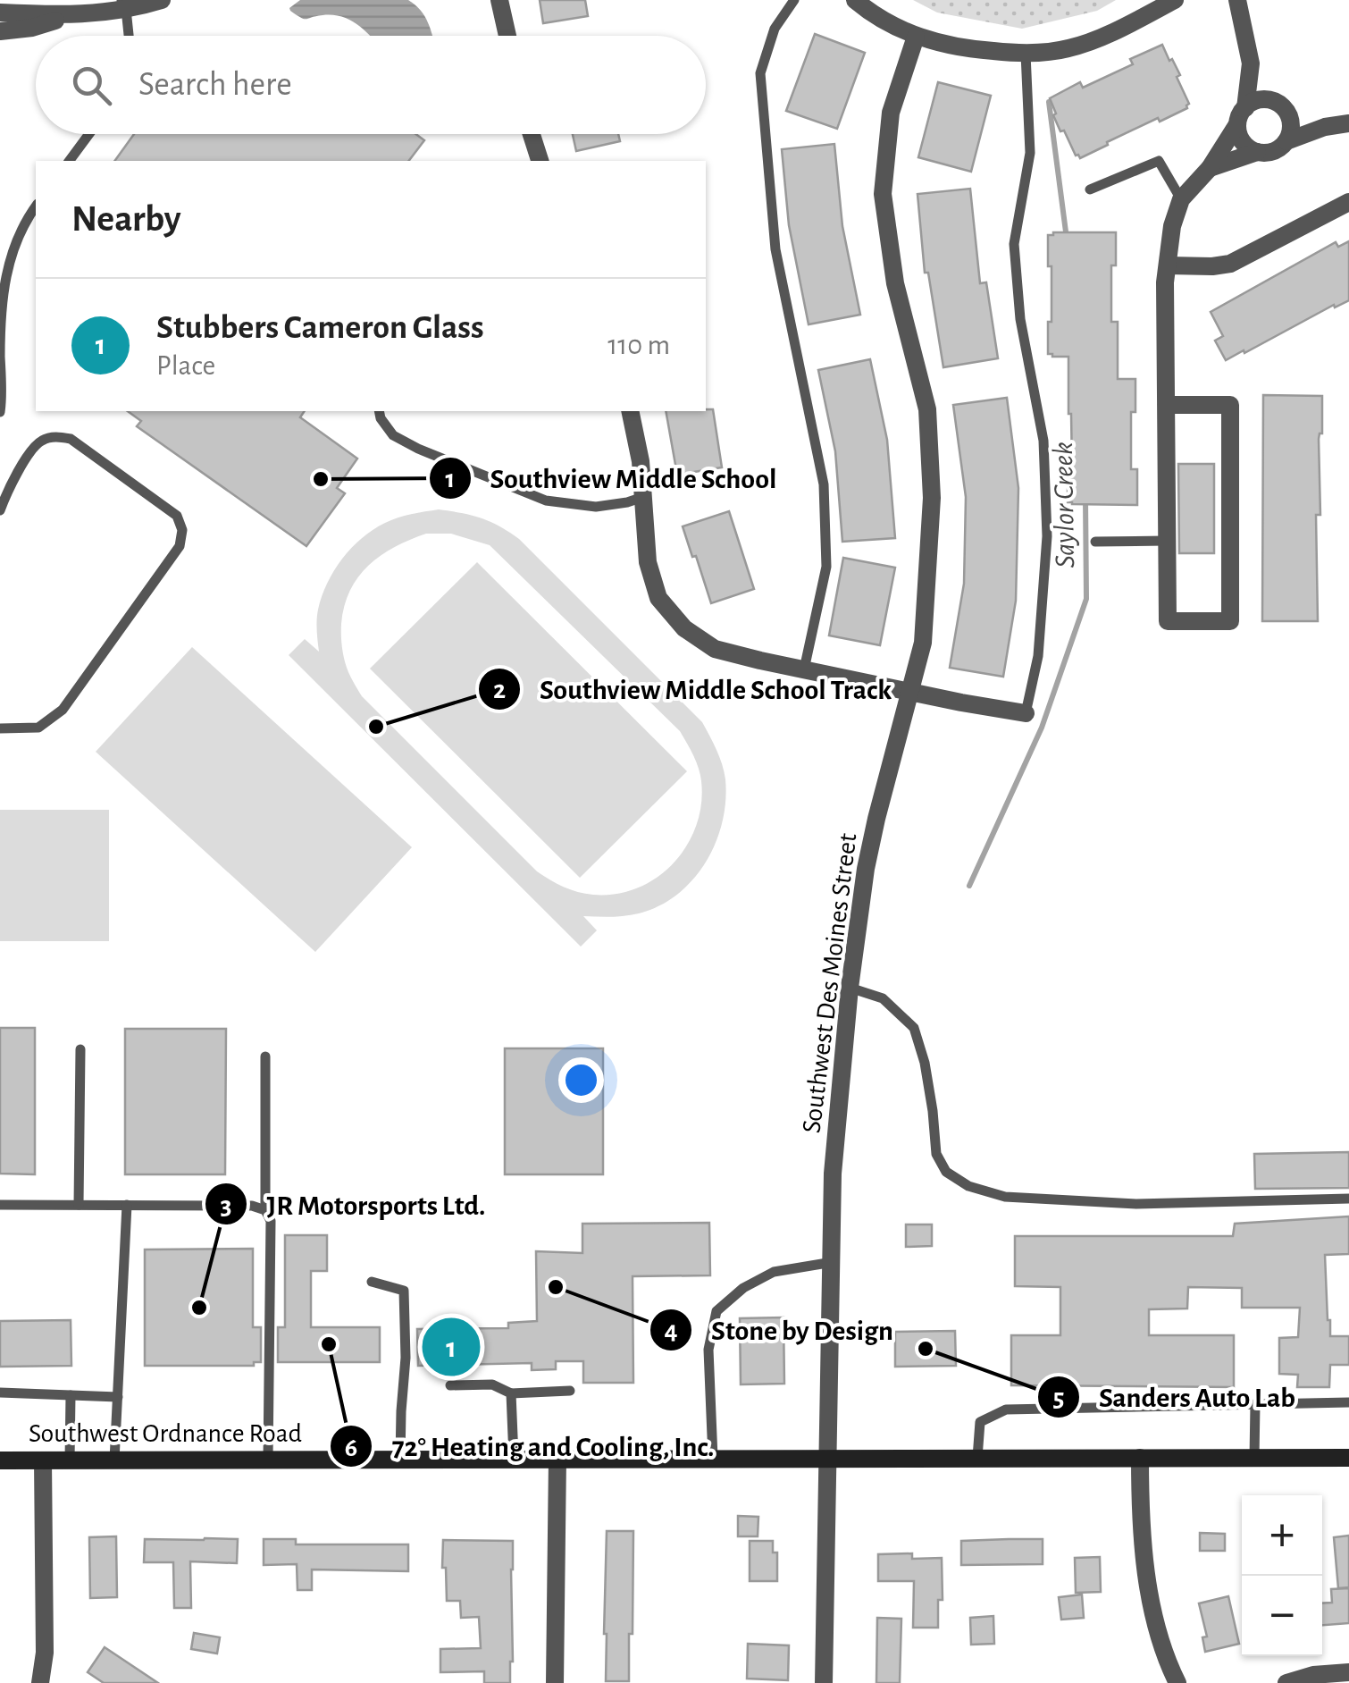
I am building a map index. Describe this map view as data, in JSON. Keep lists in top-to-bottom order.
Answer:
{
  "streets": {
    "street": ["Southwest Des Moines Street", "Southwest Ordnance Road"]
  },
  "crossings": [
    ["Southwest Des Moines Street", "Southwest Ordnance Road"]
  ],
  "water": ["Saylor Creek"],
  "places": [
    "Southview Middle School",
    "Southview Middle School Track",
    "Stone by Design",
    "JR Motorsports Ltd.",
    "72° Heating and Cooling, Inc.",
    "Sanders Auto Lab"
  ],
  "page": {
    "search": "Search here",
    "heading": "Nearby",
    "list": [
      {
        "mark": "1",
        "name": "Stubbers Cameron Glass",
        "note": "Place",
        "value": "110 m"
      }
    ],
    "pins": "1",
    "map_buttons": ["+", "−"]
  }
}
